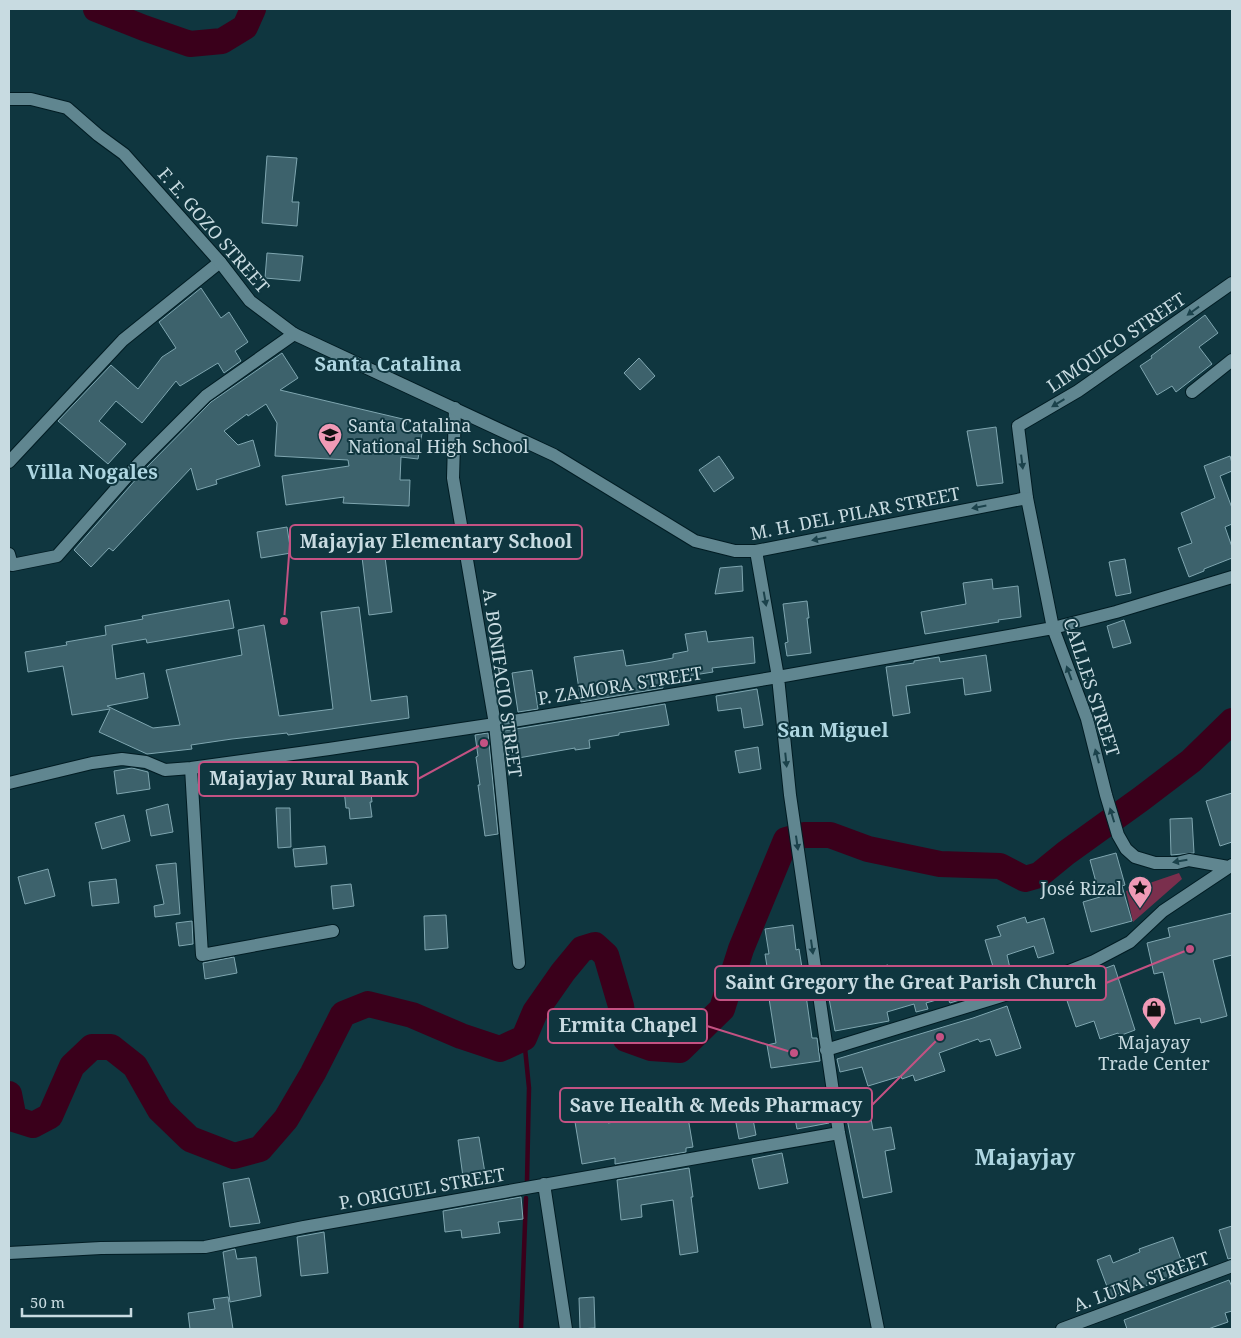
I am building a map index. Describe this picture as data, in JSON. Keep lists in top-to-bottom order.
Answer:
{
  "streets": {
    "street": [
      "F. E. GOZO STREET",
      "LIMQUICO STREET",
      "M. H. DEL PILAR STREET",
      "A. BONIFACIO STREET",
      "P. ZAMORA STREET",
      "CAILLES STREET",
      "P. ORIGUEL STREET",
      "A. LUNA STREET"
    ]
  },
  "crossings": [
    ["F. E. GOZO STREET", "M. H. DEL PILAR STREET"],
    ["F. E. GOZO STREET", "A. BONIFACIO STREET"],
    ["LIMQUICO STREET", "CAILLES STREET"],
    ["M. H. DEL PILAR STREET", "A. BONIFACIO STREET"],
    ["M. H. DEL PILAR STREET", "CAILLES STREET"],
    ["A. BONIFACIO STREET", "P. ZAMORA STREET"],
    ["P. ZAMORA STREET", "CAILLES STREET"]
  ],
  "one_way": ["LIMQUICO STREET", "M. H. DEL PILAR STREET"],
  "districts": [
    "Santa Catalina",
    "Villa Nogales",
    "San Miguel",
    "Majayjay"
  ],
  "places": {
    "school or university": ["Santa Catalina National High School"],
    "other": [
      "Majayjay Elementary School",
      "Majayjay Rural Bank",
      "Saint Gregory the Great Parish Church",
      "Save Health & Meds Pharmacy",
      "Ermita Chapel"
    ],
    "place": ["José Rizal"],
    "shop": ["Majayay Trade Center"]
  },
  "scale_bar": "50 m"
}
